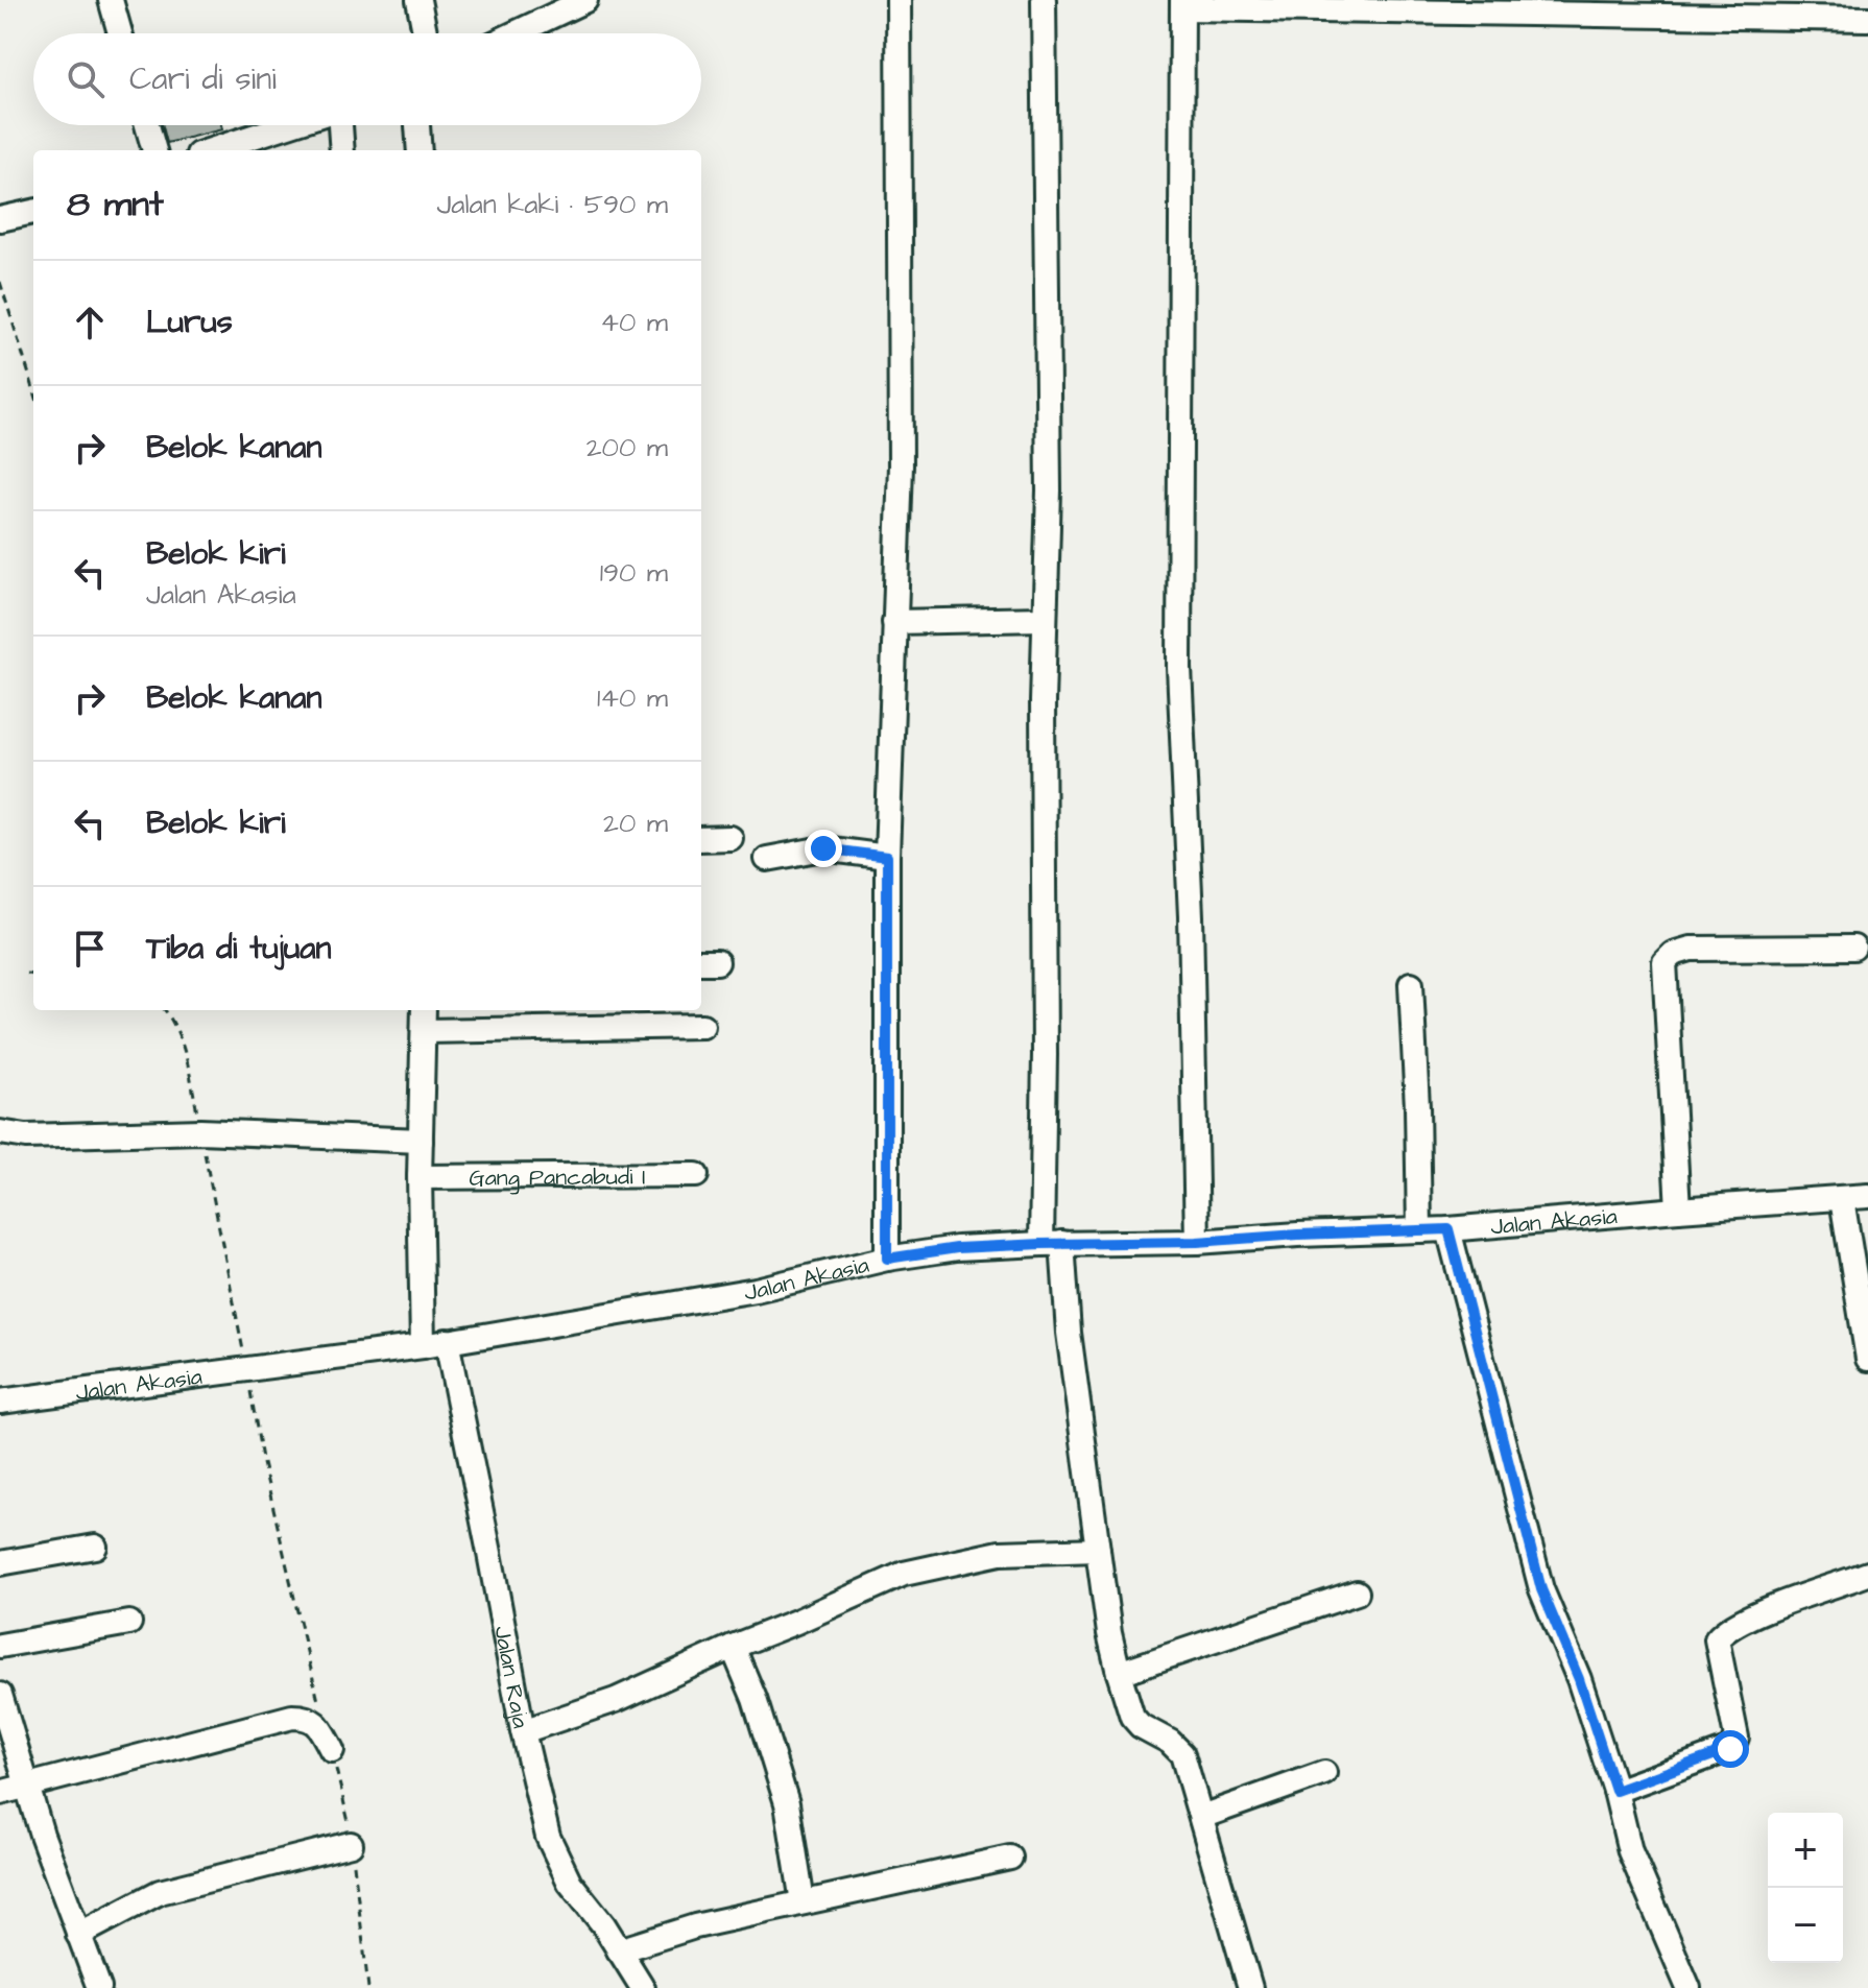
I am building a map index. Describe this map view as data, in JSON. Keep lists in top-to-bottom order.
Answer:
{
  "streets": {
    "street": ["Gang Pancabudi I", "Jalan Akasia", "Jalan Raja"]
  },
  "crossings": [
    ["Jalan Akasia", "Jalan Raja"]
  ],
  "page": {
    "search": "Cari di sini",
    "heading": ["8 mnt", "Jalan kaki · 590 m"],
    "list": [
      ["Lurus", "40 m"],
      ["Belok kanan", "200 m"],
      ["Belok kiri", "Jalan Akasia", "190 m"],
      ["Belok kanan", "140 m"],
      ["Belok kiri", "20 m"],
      "Tiba di tujuan"
    ],
    "map_buttons": ["+", "−"]
  }
}
